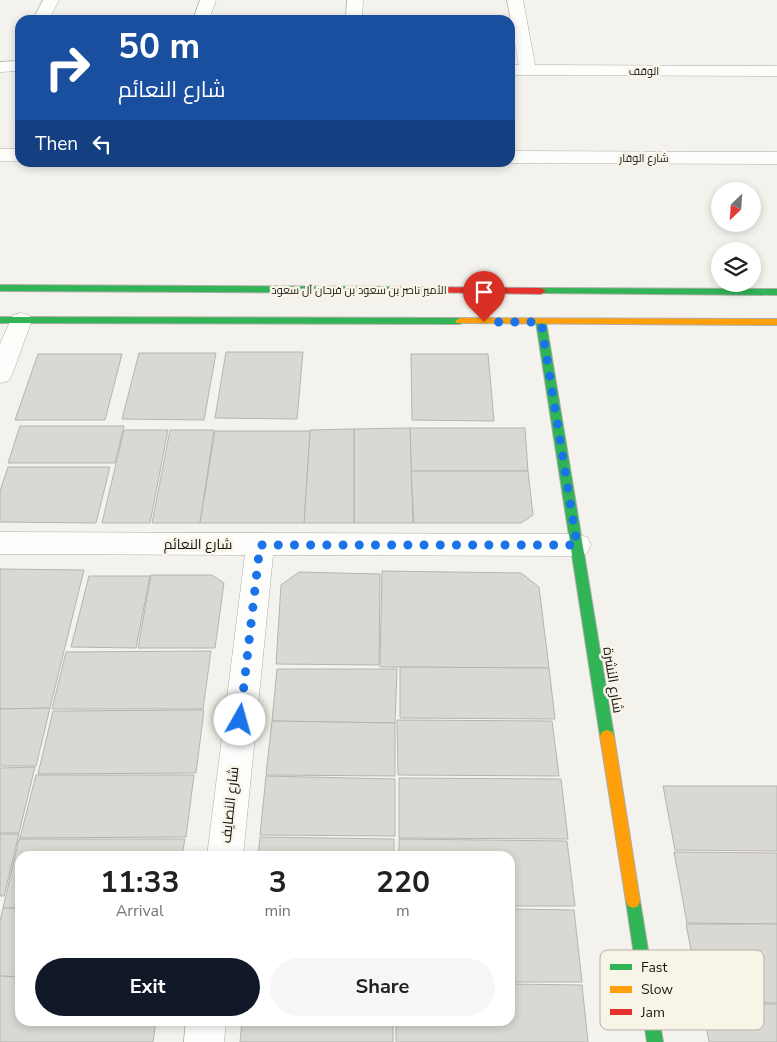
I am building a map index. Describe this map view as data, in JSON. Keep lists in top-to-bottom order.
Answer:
{
  "streets": {
    "street": [
      "الوقف",
      "شارع الوقار",
      "الأمير ناصر بن سعود بن فرحان آل سعود",
      "شارع النعائم",
      "شارع النشرة",
      "شارع النصايف"
    ]
  },
  "crossings": [
    ["شارع النعائم", "شارع النشرة"],
    ["شارع النعائم", "شارع النصايف"]
  ],
  "legend": ["Fast", "Slow", "Jam"],
  "north": "bottom left",
  "page": {
    "turn": ["50 m", "شارع النعائم"],
    "then": "Then",
    "eta": [
      "11:33",
      "Arrival",
      "3",
      "min",
      "220",
      "m"
    ],
    "buttons": ["Exit", "Share"]
  }
}
